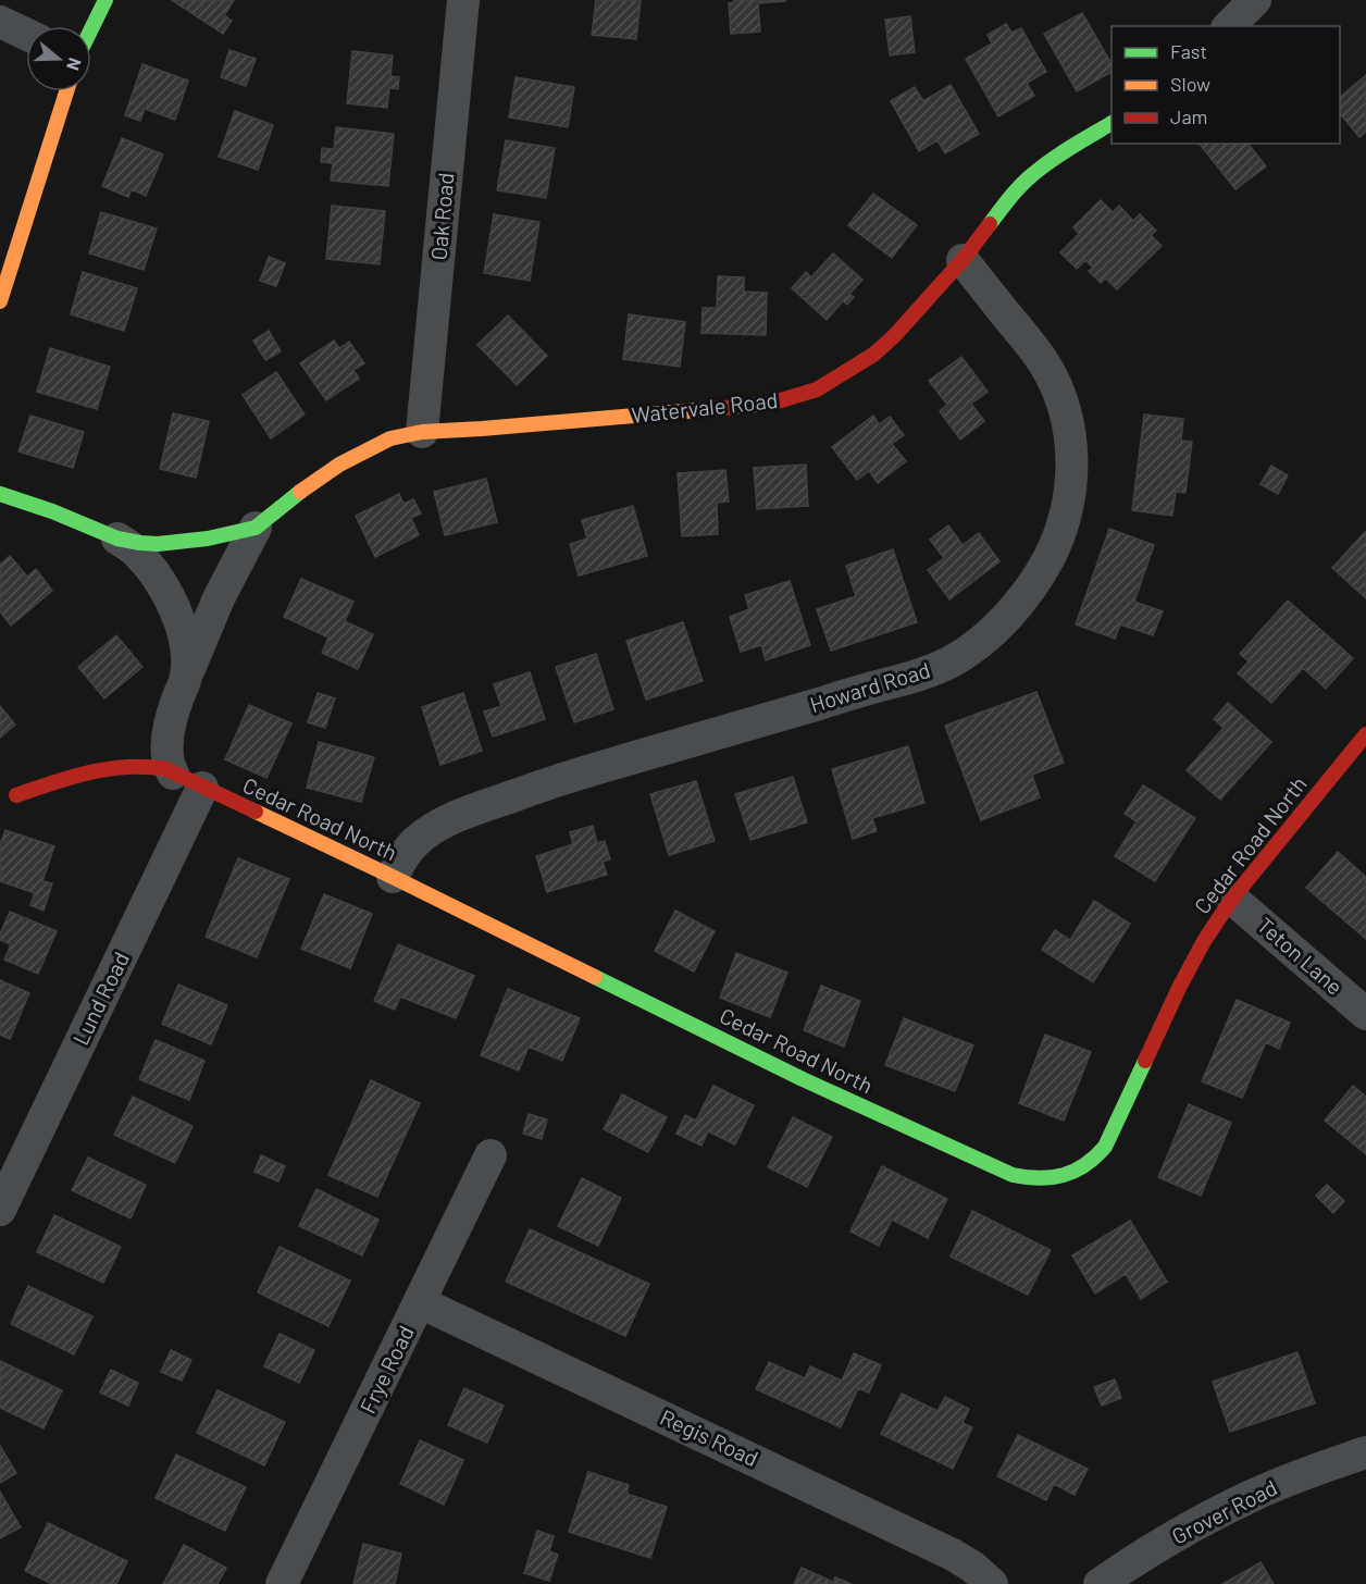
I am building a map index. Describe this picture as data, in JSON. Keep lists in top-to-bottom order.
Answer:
{
  "streets": {
    "street": [
      "Oak Road",
      "Watervale Road",
      "Howard Road",
      "Cedar Road North",
      "Teton Lane",
      "Lund Road",
      "Frye Road",
      "Regis Road",
      "Grover Road"
    ]
  },
  "crossings": [
    ["Oak Road", "Watervale Road"],
    ["Watervale Road", "Howard Road"],
    ["Howard Road", "Cedar Road North"],
    ["Cedar Road North", "Teton Lane"],
    ["Cedar Road North", "Lund Road"],
    ["Frye Road", "Regis Road"]
  ],
  "legend": ["Fast", "Slow", "Jam"],
  "north": "right"
}
